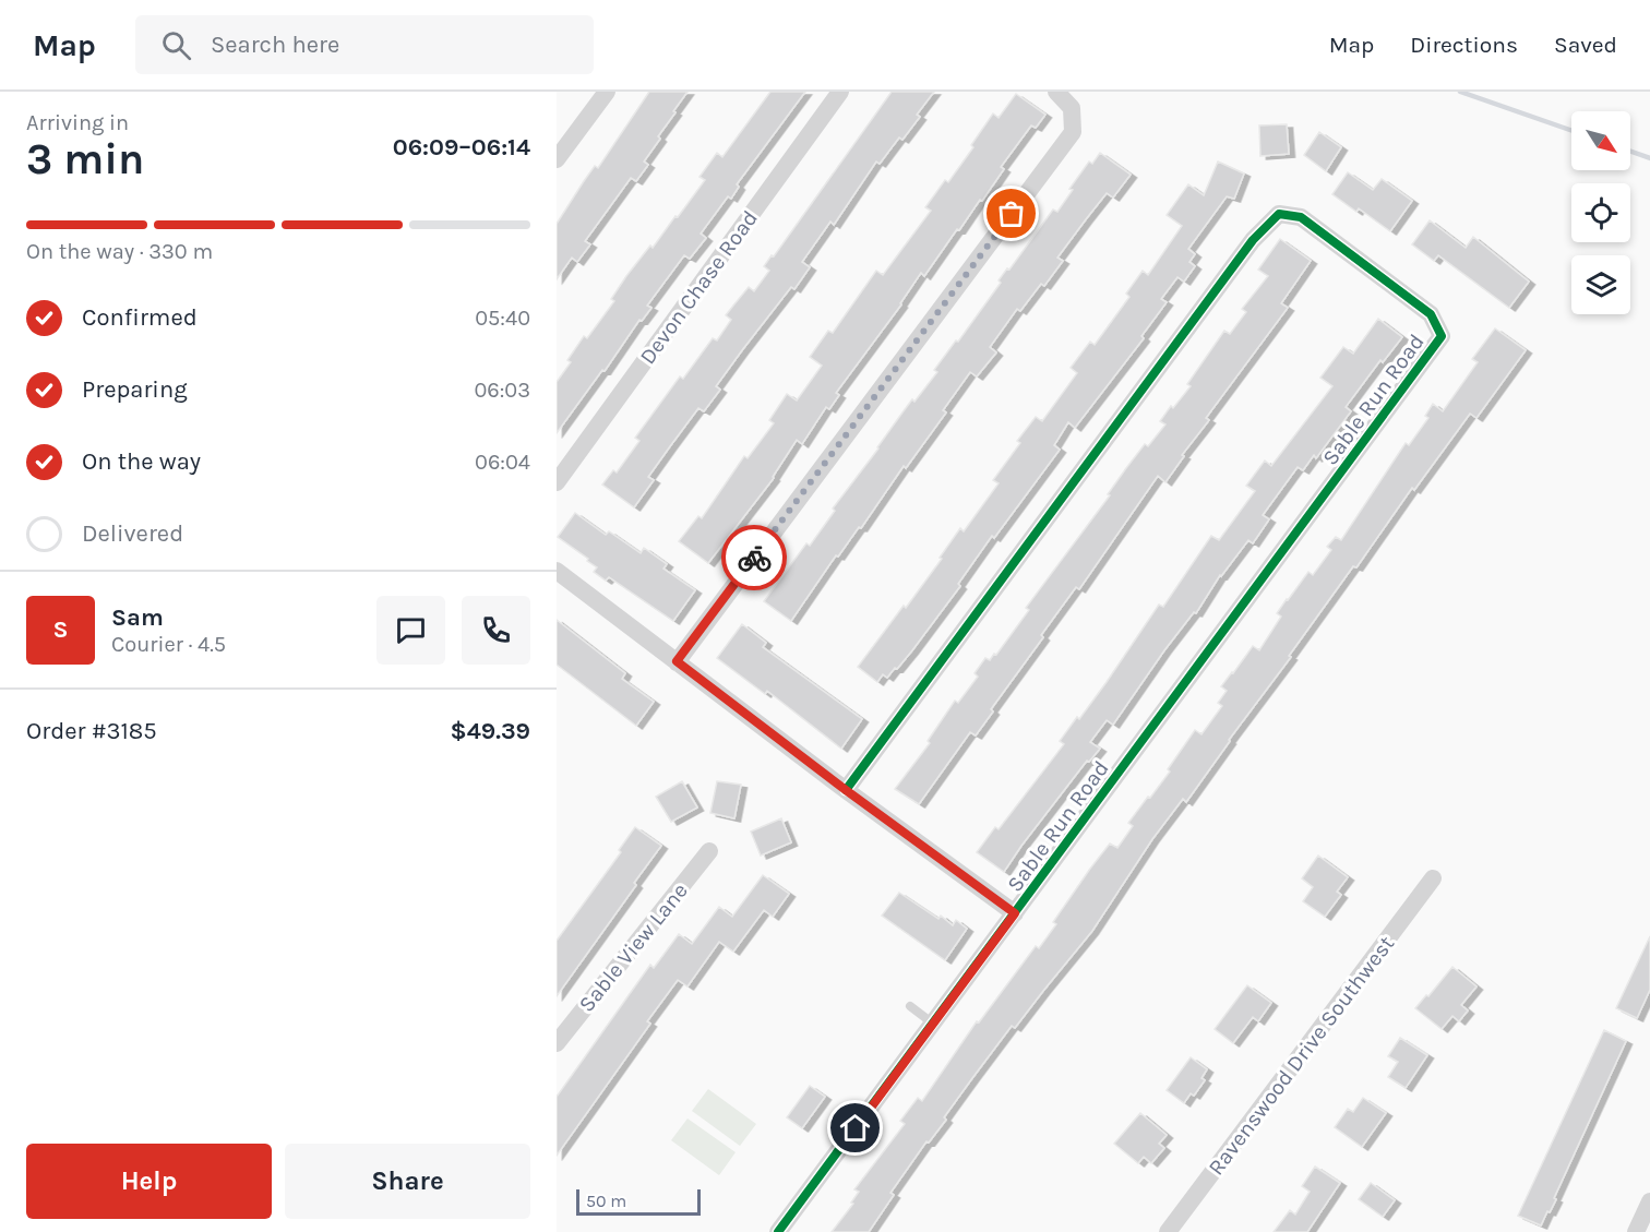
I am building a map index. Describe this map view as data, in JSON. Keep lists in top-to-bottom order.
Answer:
{
  "streets": {
    "street": [
      "Devon Chase Road",
      "Sable Run Road",
      "Sable View Lane",
      "Ravenswood Drive Southwest"
    ]
  },
  "scale_bar": "50 m",
  "north": "bottom right",
  "page": {
    "header": "Map",
    "search": "Search here",
    "nav": ["Map", "Directions", "Saved"],
    "heading": ["3 min", "Arriving in", "06:09–06:14"],
    "panel": [
      "Sam",
      "Courier · 4.5",
      "Order #3185",
      "$49.39"
    ],
    "bar": "On the way · 330 m",
    "list": [
      ["Confirmed", "05:40"],
      ["Preparing", "06:03"],
      ["On the way", "06:04"],
      "Delivered"
    ],
    "round": "S",
    "buttons": ["Help", "Share"],
    "scale": "50 m"
  }
}
